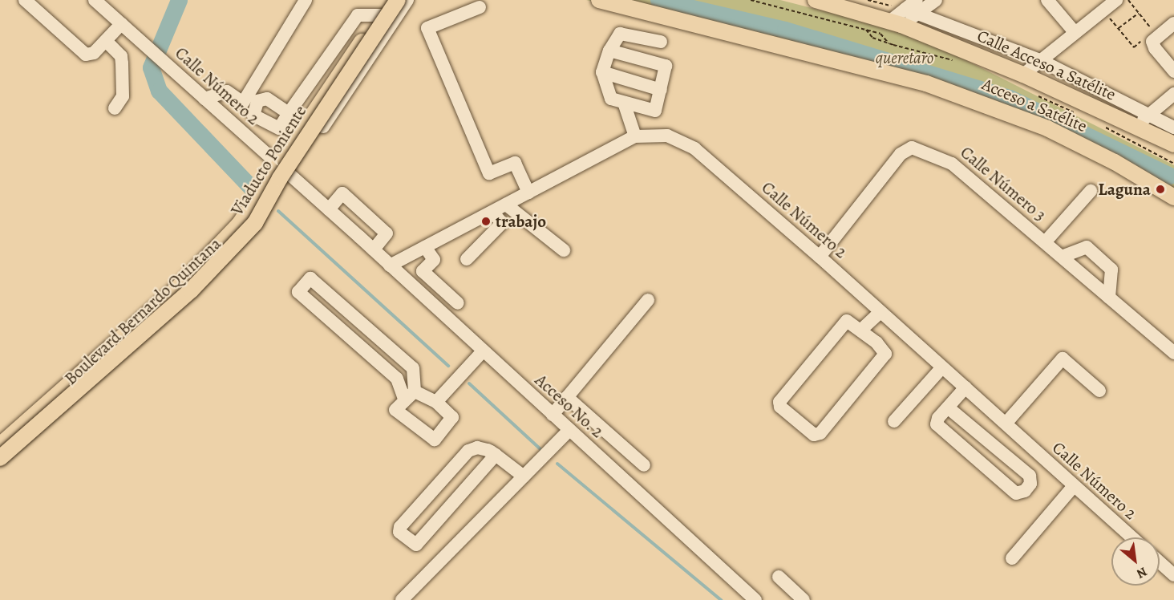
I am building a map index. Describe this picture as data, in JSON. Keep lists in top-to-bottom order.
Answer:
{
  "streets": {
    "main road": [
      "Calle Acceso a Satélite",
      "Acceso a Satélite",
      "Viaducto Poniente",
      "Boulevard Bernardo Quintana"
    ],
    "street": ["Calle Número 2", "Calle Número 3", "Acceso No. 2"]
  },
  "crossings": [
    ["Calle Número 2", "Calle Número 3"],
    ["Calle Número 2", "Boulevard Bernardo Quintana"],
    ["Calle Número 2", "Acceso No. 2"],
    ["Viaducto Poniente", "Boulevard Bernardo Quintana"]
  ],
  "parks": ["queretaro"],
  "places": ["Laguna", "trabajo"],
  "north": "bottom right"
}
